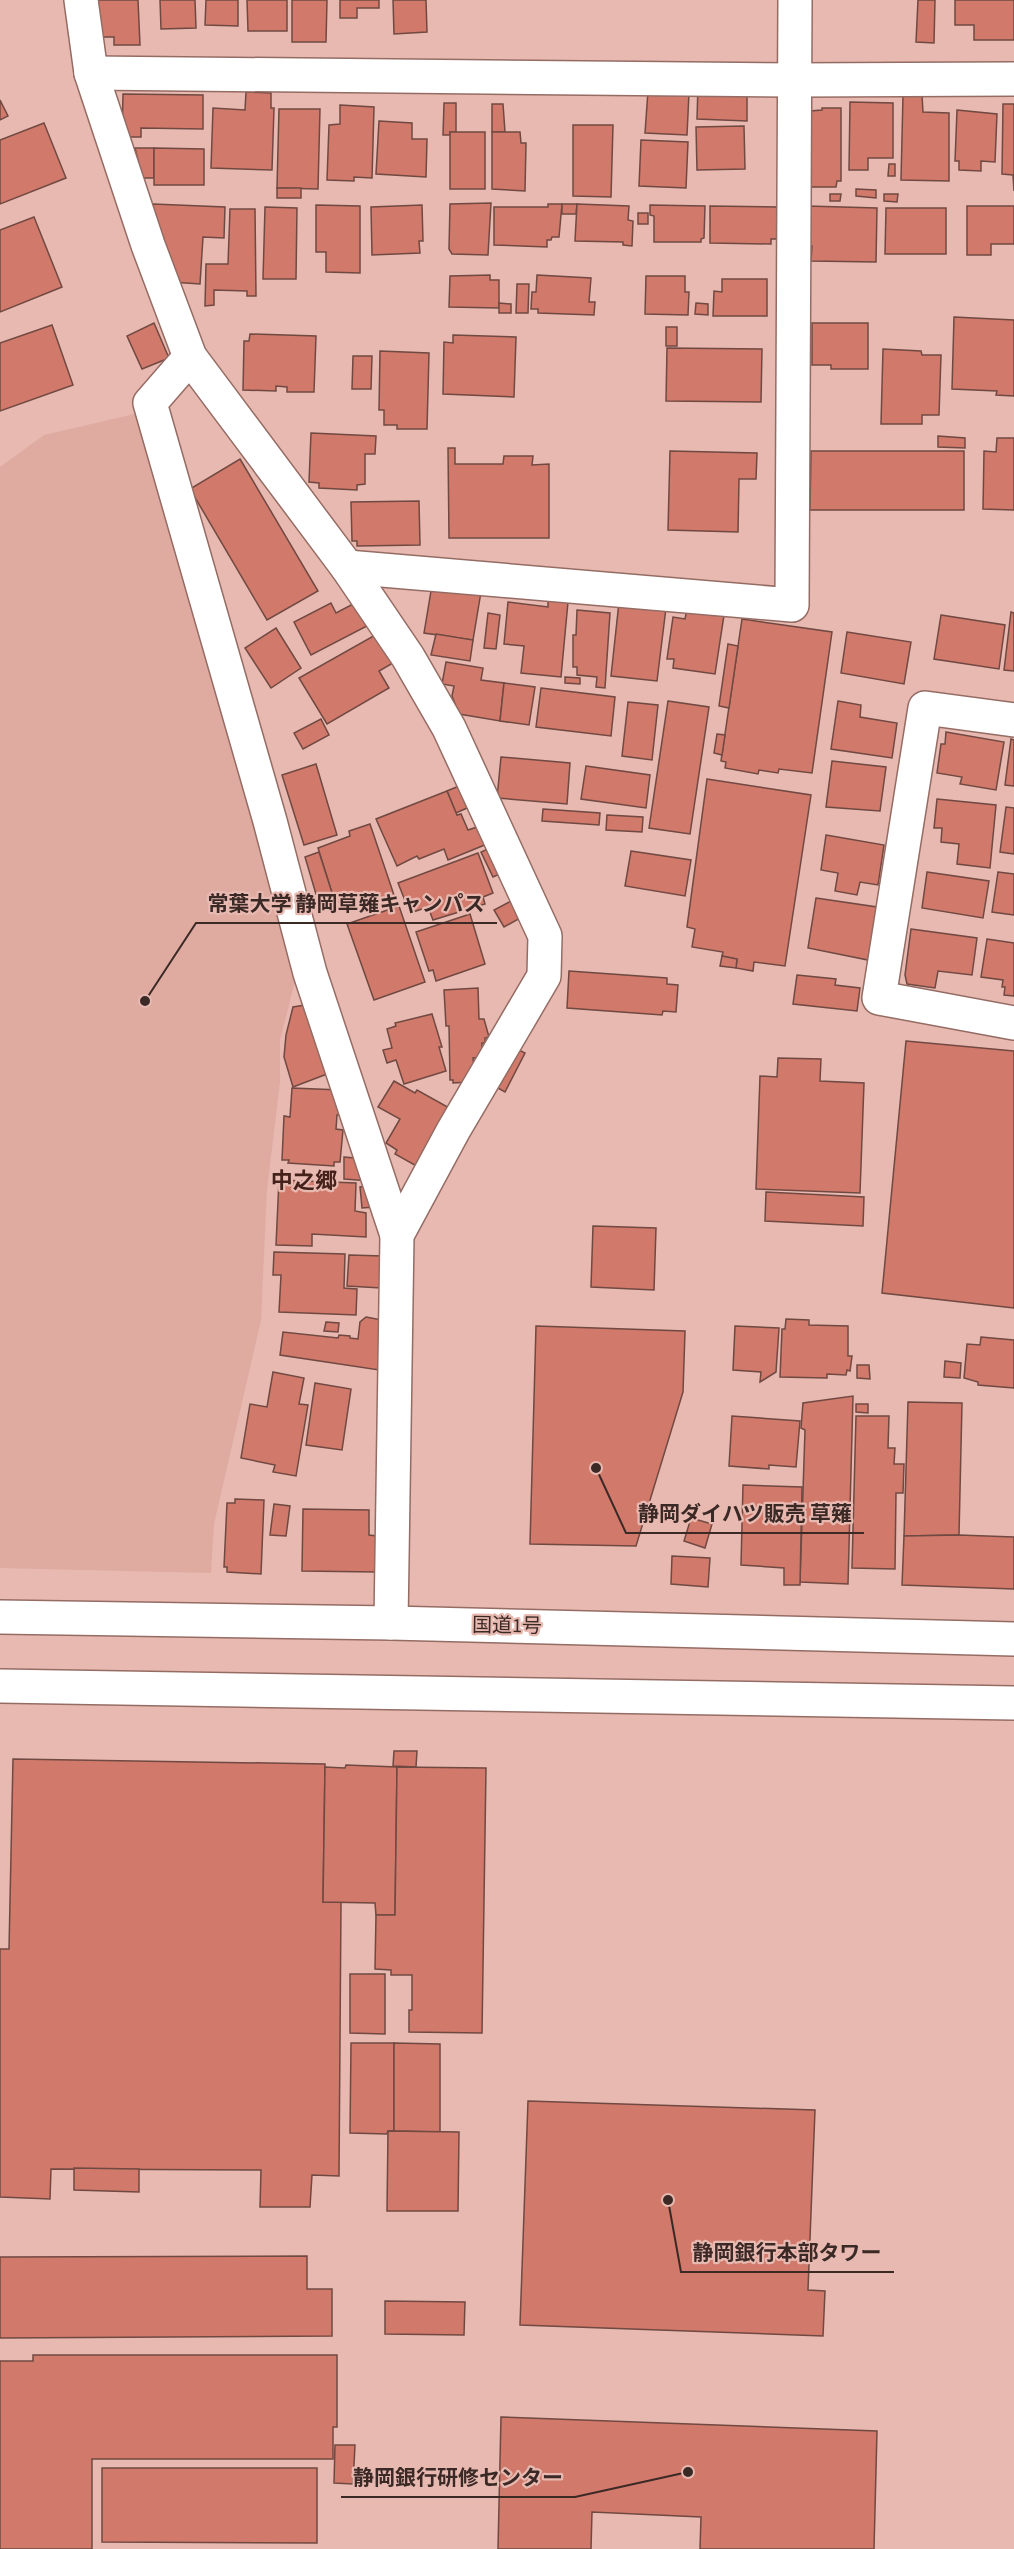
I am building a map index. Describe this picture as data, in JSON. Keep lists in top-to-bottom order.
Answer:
{
  "streets": {
    "main road": ["国道1号"]
  },
  "districts": ["中之郷"],
  "places": [
    "常葉大学 静岡草薙キャンパス",
    "静岡ダイハツ販売 草薙",
    "静岡銀行本部タワー",
    "静岡銀行研修センター"
  ]
}
